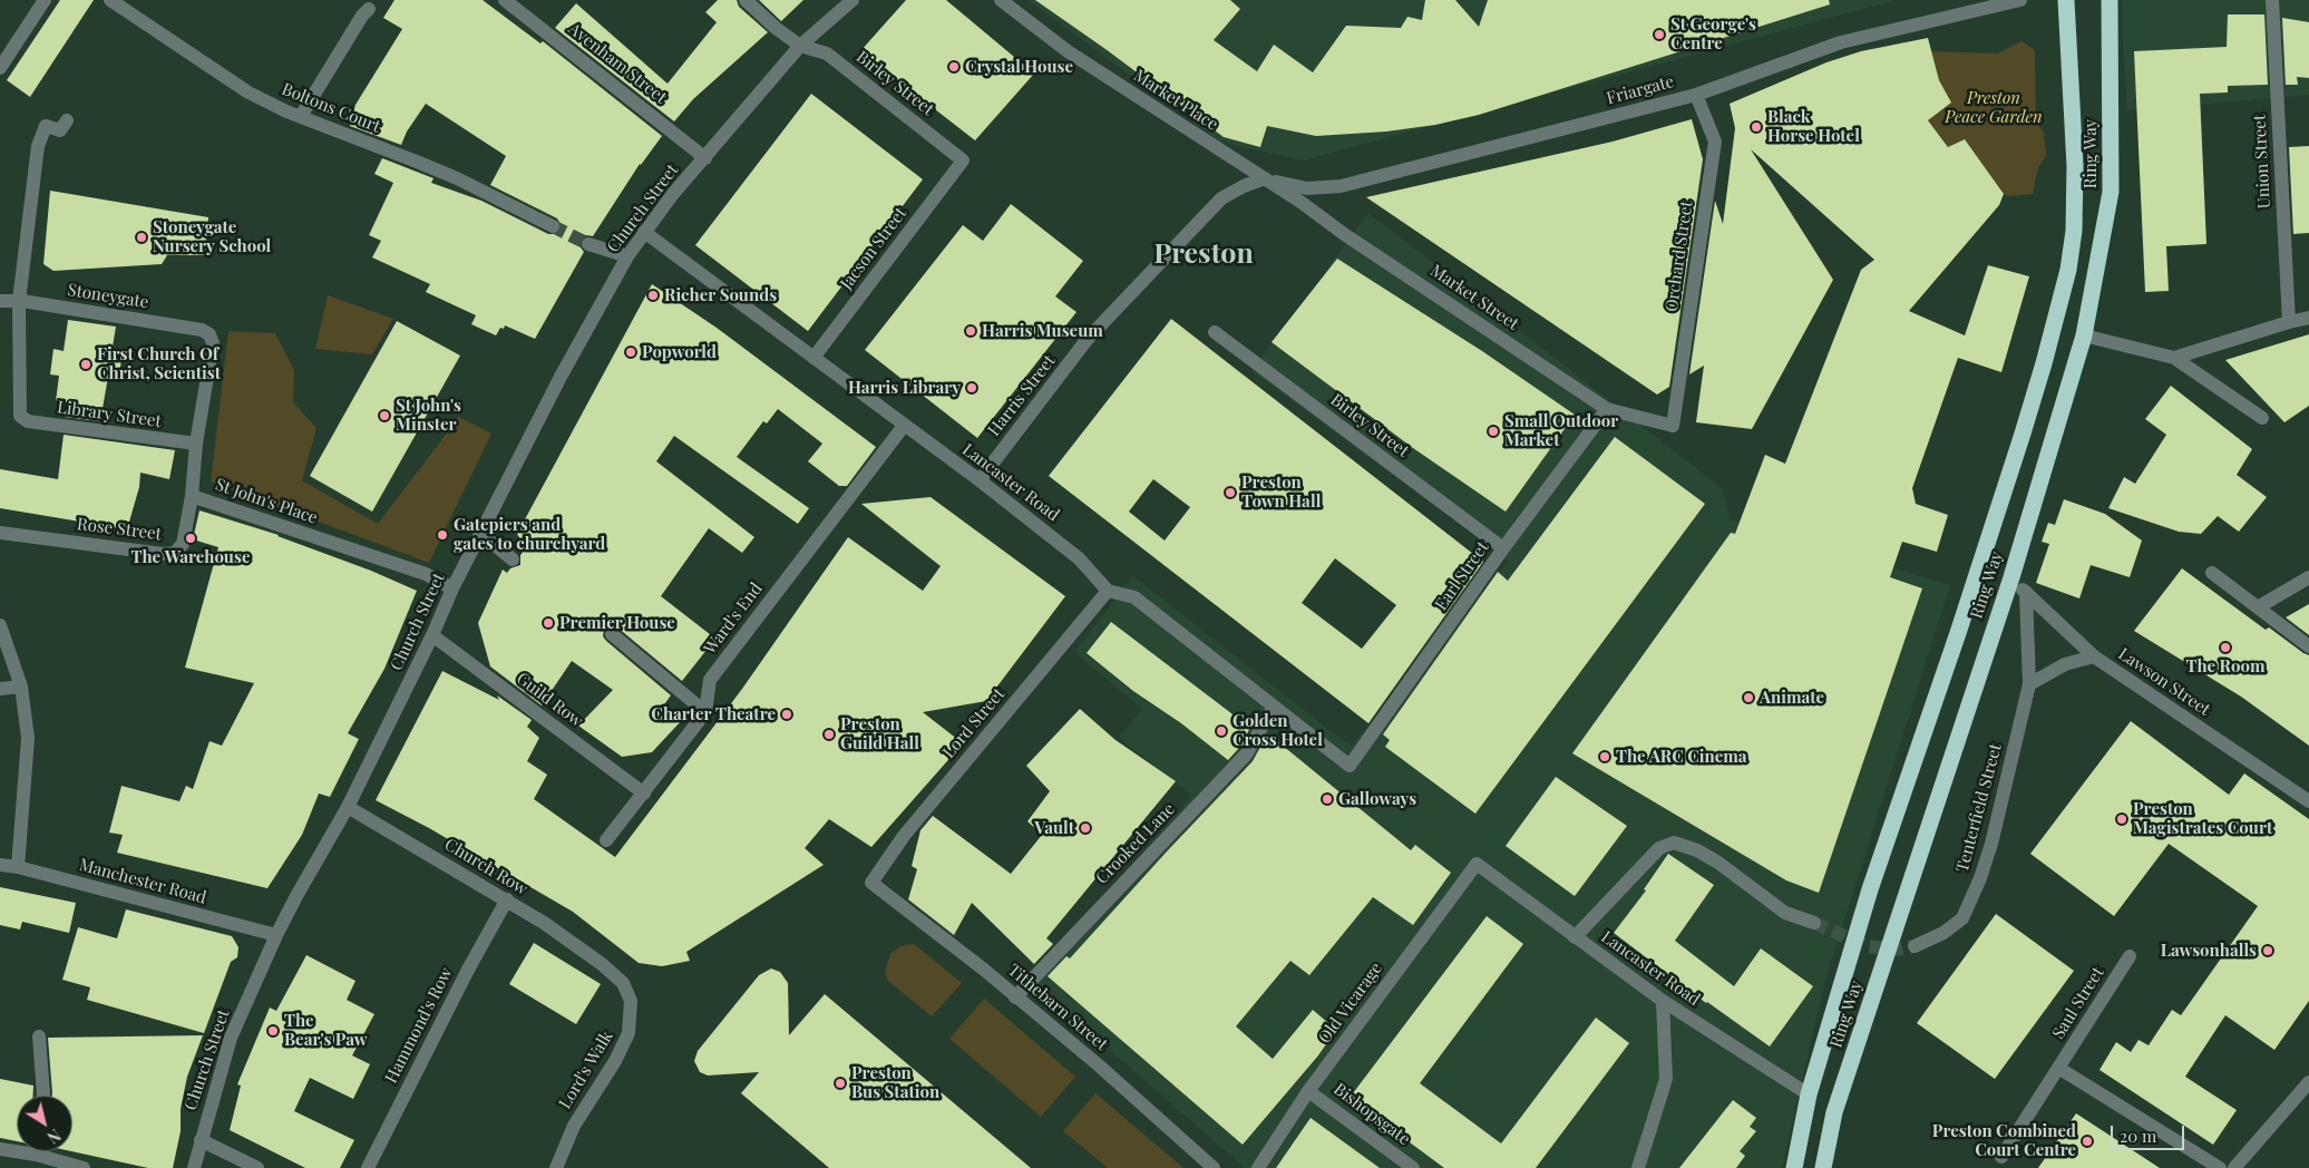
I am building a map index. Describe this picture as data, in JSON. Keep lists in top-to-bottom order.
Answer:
{
  "streets": {
    "highway": ["Ring Way"],
    "street": [
      "Avenham Street",
      "Birley Street",
      "Friargate",
      "Market Place",
      "Boltons Court",
      "Union Street",
      "Church Street",
      "Jacson Street",
      "Orchard Street",
      "Stoneygate",
      "Market Street",
      "Harris Street",
      "Library Street",
      "Lancaster Road",
      "St John's Place",
      "Rose Street",
      "Earl Street",
      "Ward's End",
      "Lawson Street",
      "Guild Row",
      "Lord Street",
      "Tenterfield Street",
      "Crooked Lane",
      "Church Row",
      "Manchester Road",
      "Old Vicarage",
      "Saul Street",
      "Tithebarn Street",
      "Hammond's Row",
      "Lord's Walk",
      "Bishopsgate"
    ]
  },
  "crossings": [
    ["Avenham Street", "Church Street"],
    ["Birley Street", "Church Street"],
    ["Birley Street", "Jacson Street"],
    ["Birley Street", "Earl Street"],
    ["Friargate", "Market Place"],
    ["Friargate", "Orchard Street"],
    ["Friargate", "Market Street"],
    ["Friargate", "Harris Street"],
    ["Market Place", "Market Street"],
    ["Market Place", "Harris Street"],
    ["Ring Way", "Lancaster Road"],
    ["Ring Way", "Lawson Street"],
    ["Church Street", "Lancaster Road"],
    ["Church Street", "St John's Place"],
    ["Church Street", "Guild Row"],
    ["Church Street", "Church Row"],
    ["Church Street", "Manchester Road"],
    ["Jacson Street", "Lancaster Road"],
    ["Orchard Street", "Market Street"],
    ["Stoneygate", "Library Street"],
    ["Stoneygate", "St John's Place"],
    ["Market Street", "Harris Street"],
    ["Market Street", "Earl Street"],
    ["Harris Street", "Lancaster Road"],
    ["Library Street", "St John's Place"],
    ["Lancaster Road", "Ward's End"],
    ["Lancaster Road", "Lord Street"],
    ["Lancaster Road", "Old Vicarage"],
    ["St John's Place", "Rose Street"],
    ["Earl Street", "Crooked Lane"],
    ["Ward's End", "Guild Row"],
    ["Lawson Street", "Tenterfield Street"],
    ["Lord Street", "Tithebarn Street"],
    ["Crooked Lane", "Tithebarn Street"],
    ["Church Row", "Hammond's Row"],
    ["Church Row", "Lord's Walk"],
    ["Old Vicarage", "Bishopsgate"]
  ],
  "districts": ["Preston"],
  "parks": ["Preston Peace Garden"],
  "places": [
    "St George's Centre",
    "Crystal House",
    "Black Horse Hotel",
    "Stoneygate Nursery School",
    "Richer Sounds",
    "Harris Museum",
    "Popworld",
    "First Church Of Christ, Scientist",
    "Harris Library",
    "St John's Minster",
    "Small Outdoor Market",
    "Preston Town Hall",
    "Gatepiers and gates to churchyard",
    "The Warehouse",
    "Premier House",
    "The Room",
    "Animate",
    "Charter Theatre",
    "Golden Cross Hotel",
    "Preston Guild Hall",
    "The ARC Cinema",
    "Galloways",
    "Preston Magistrates Court",
    "Vault",
    "Lawsonhalls",
    "The Bear's Paw",
    "Preston Bus Station",
    "Preston Combined Court Centre"
  ],
  "scale_bar": "20 m",
  "north": "bottom right"
}
